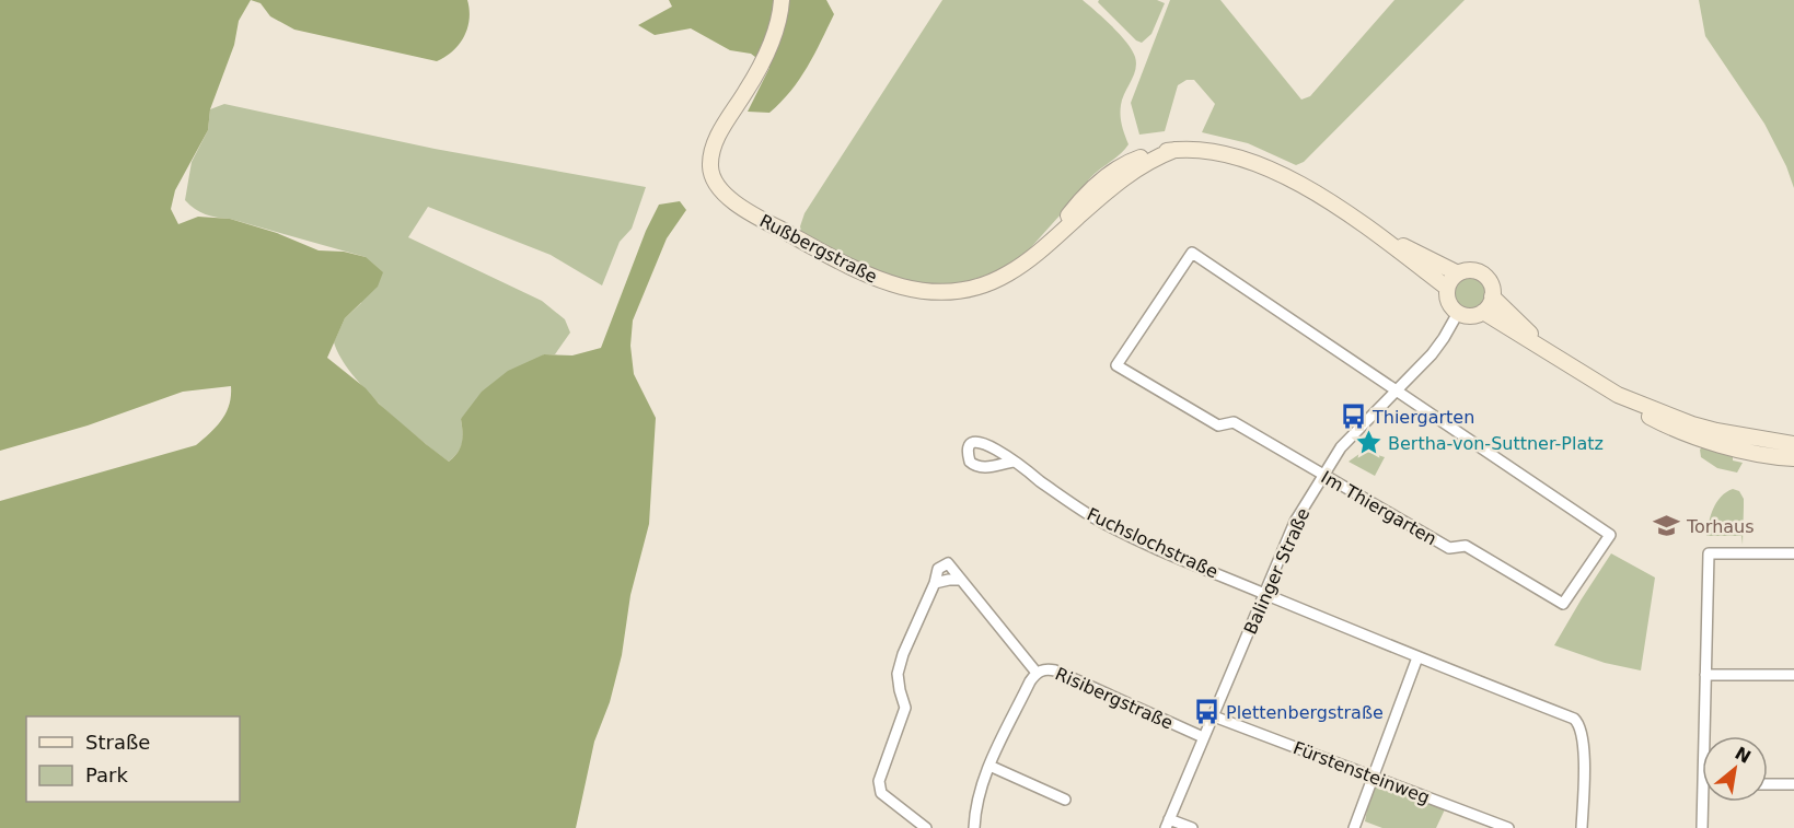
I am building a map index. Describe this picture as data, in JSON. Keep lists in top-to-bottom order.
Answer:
{
  "streets": {
    "street": [
      "Rußbergstraße",
      "Im Thiergarten",
      "Fuchslochstraße",
      "Balinger Straße",
      "Risibergstraße",
      "Fürstensteinweg"
    ]
  },
  "crossings": [
    ["Rußbergstraße", "Balinger Straße"],
    ["Im Thiergarten", "Balinger Straße"],
    ["Fuchslochstraße", "Balinger Straße"],
    ["Balinger Straße", "Risibergstraße"],
    ["Balinger Straße", "Fürstensteinweg"]
  ],
  "places": {
    "bus stop": ["Thiergarten", "Plettenbergstraße"],
    "place": ["Bertha-von-Suttner-Platz"],
    "school or university": ["Torhaus"]
  },
  "legend": ["Straße", "Park"],
  "north": "top right"
}
